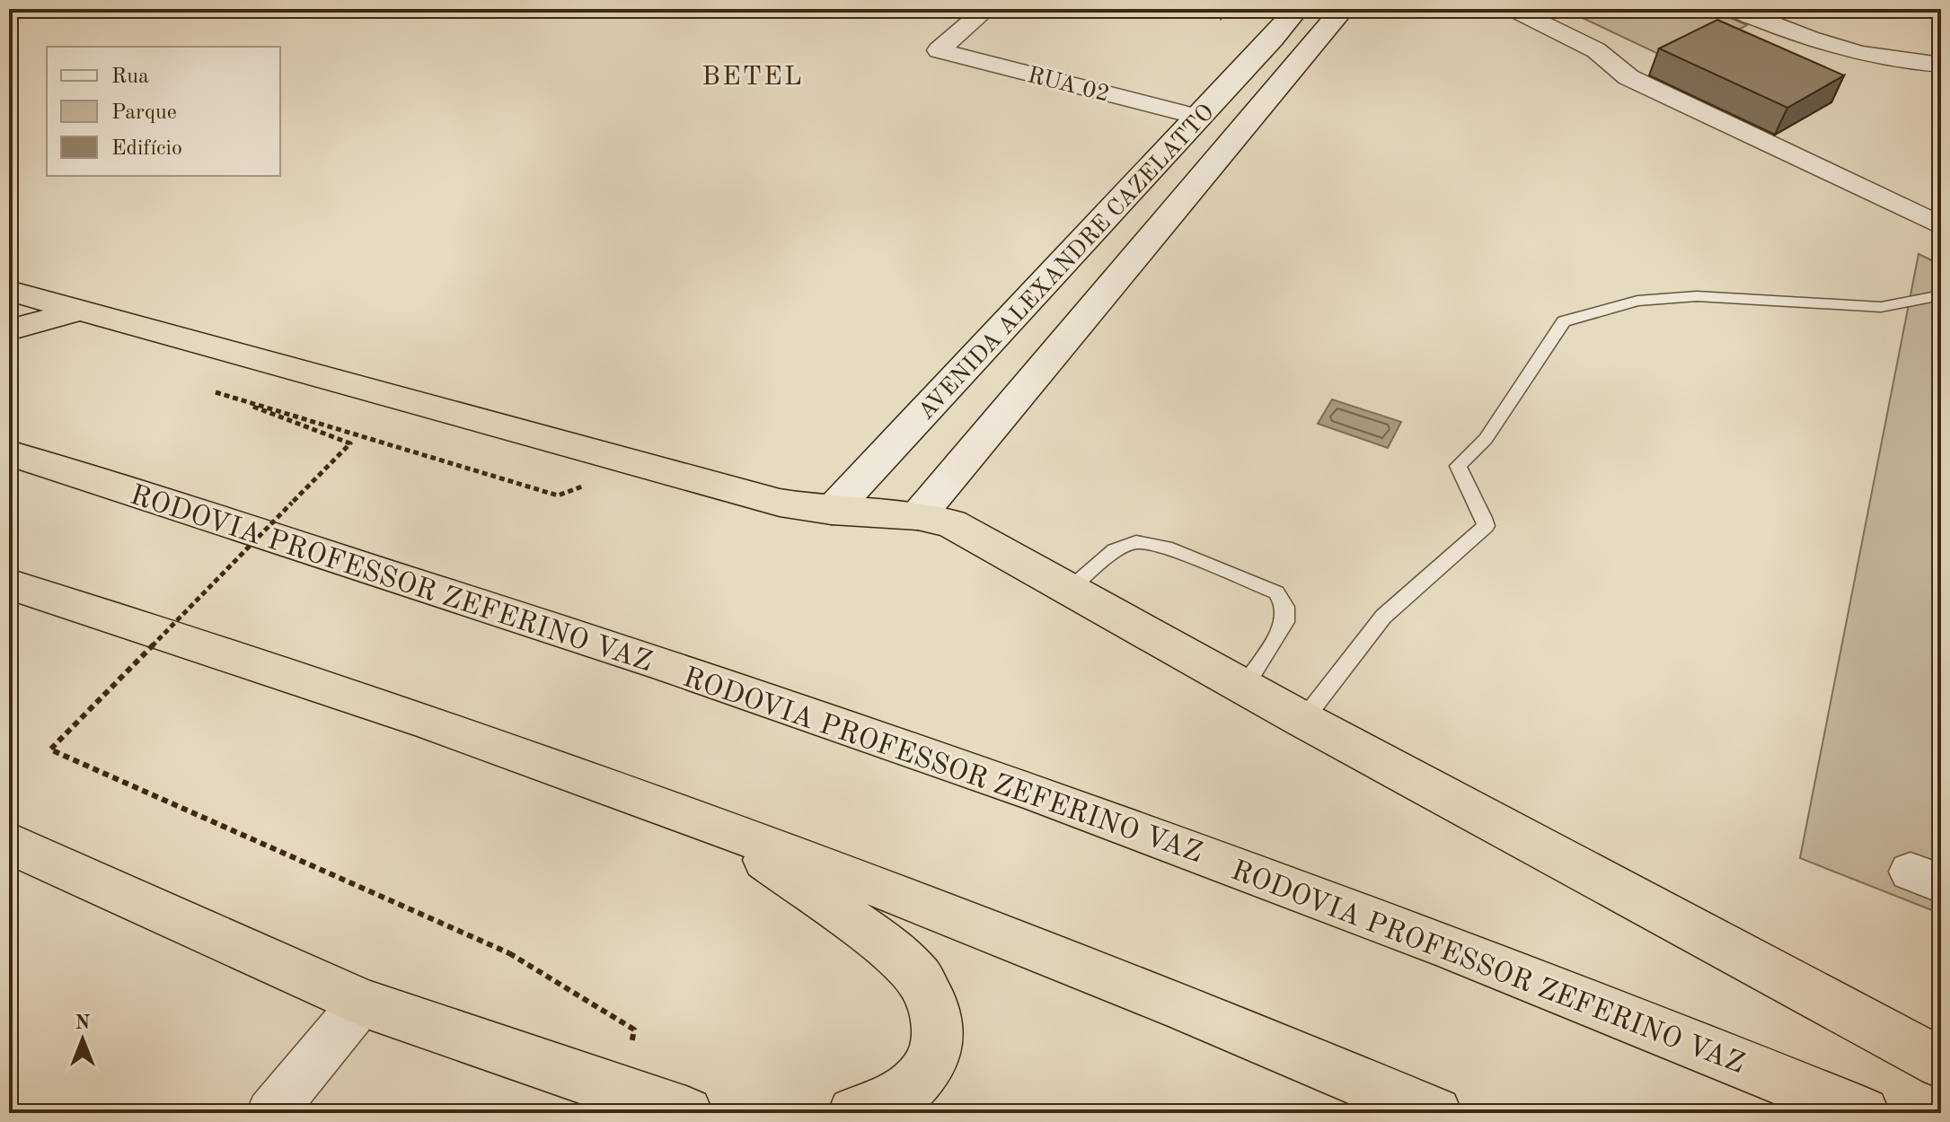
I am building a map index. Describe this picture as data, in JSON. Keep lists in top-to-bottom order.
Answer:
{
  "streets": {
    "highway": ["RODOVIA PROFESSOR ZEFERINO VAZ"],
    "main road": ["AVENIDA ALEXANDRE CAZELATTO"],
    "street": ["RUA 02"]
  },
  "crossings": [
    ["RUA 02", "AVENIDA ALEXANDRE CAZELATTO"]
  ],
  "districts": ["BETEL"],
  "legend": ["Rua", "Parque", "Edifício"],
  "north": "top"
}
